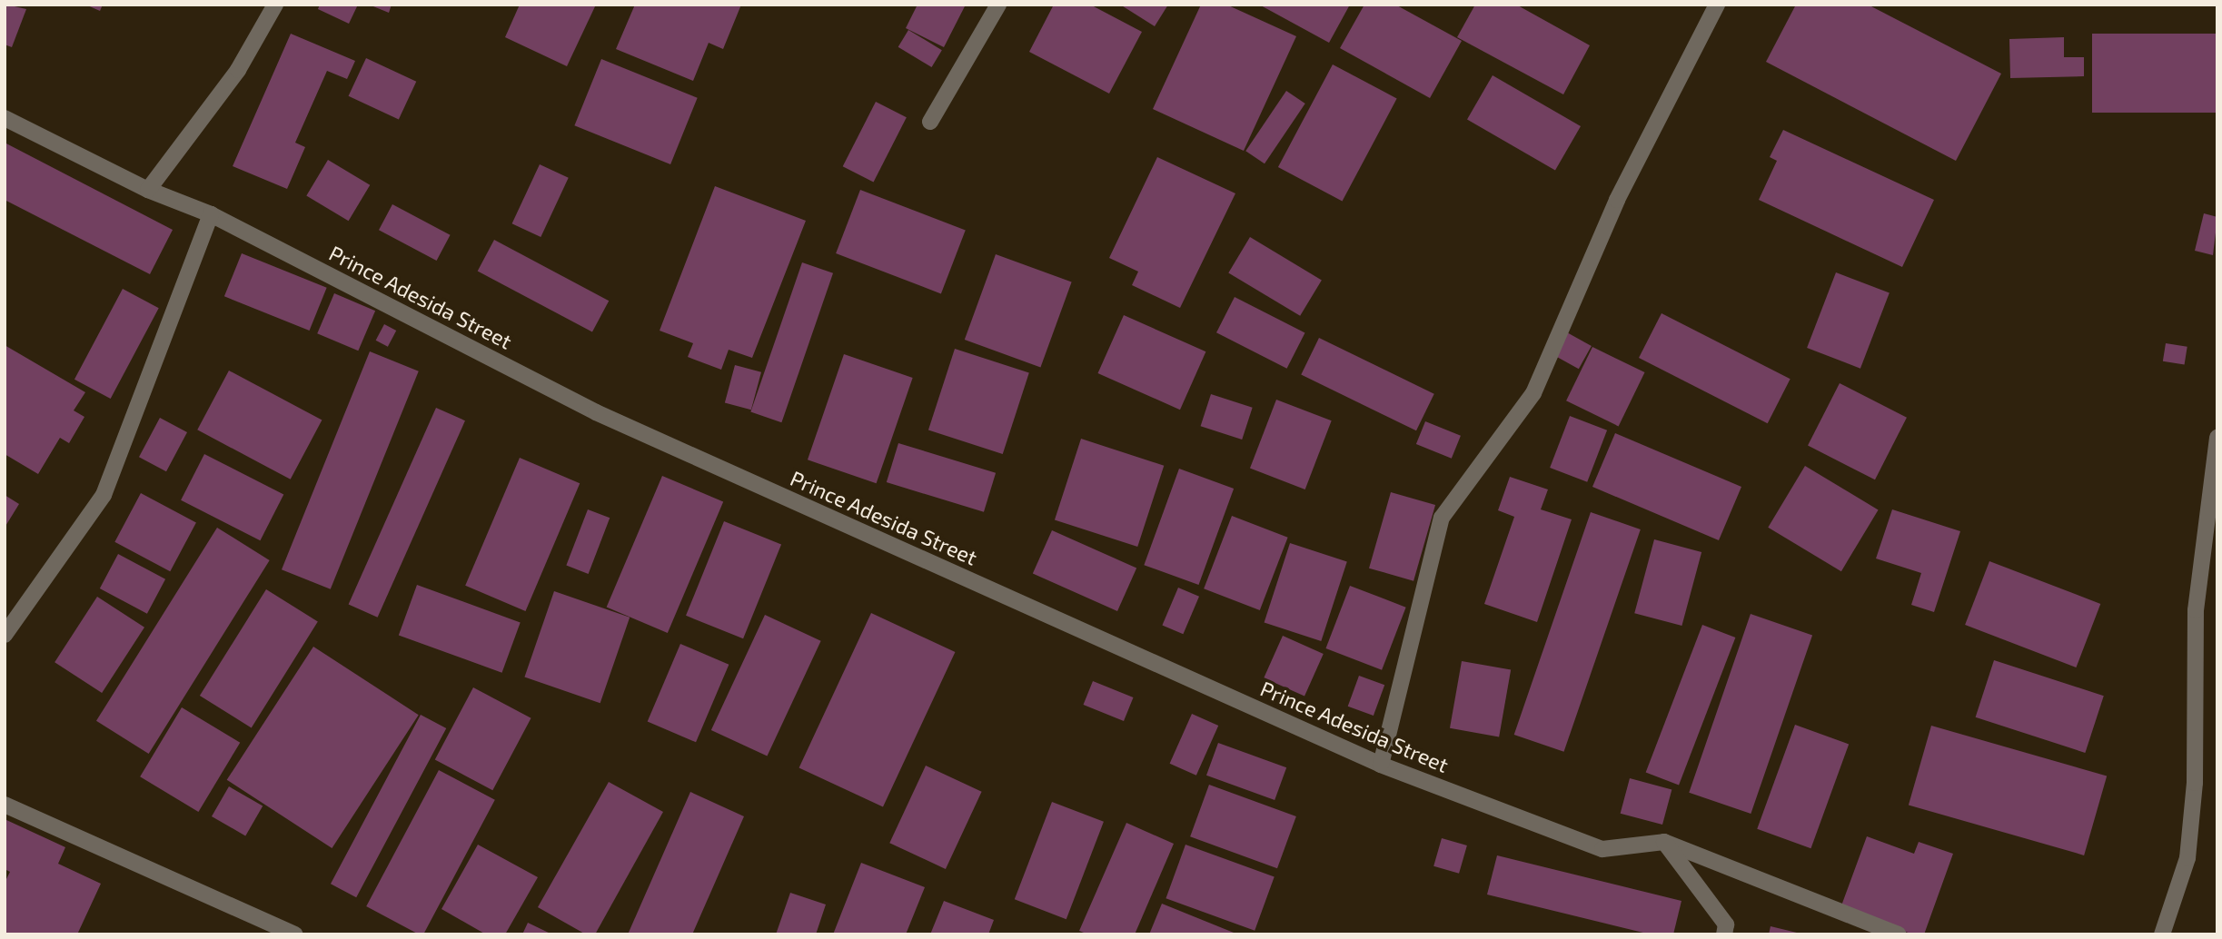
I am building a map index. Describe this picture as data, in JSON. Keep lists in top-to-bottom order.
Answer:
{
  "streets": {
    "street": ["Prince Adesida Street"]
  }
}
